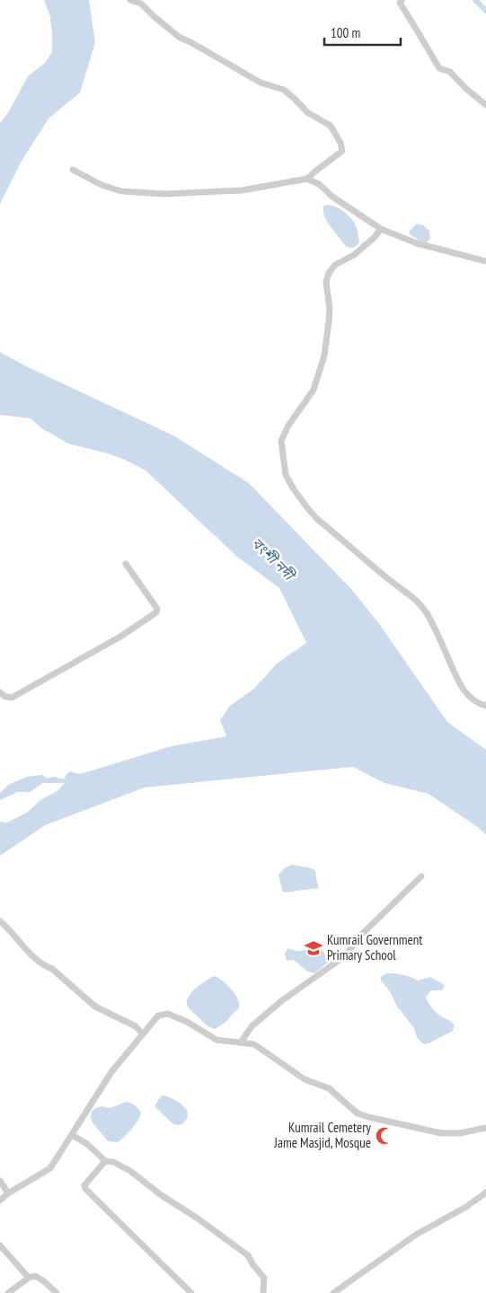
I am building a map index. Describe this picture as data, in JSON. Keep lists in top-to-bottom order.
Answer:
{
  "water": ["বংশী নদী"],
  "places": {
    "school or university": ["Kumrail Government Primary School"],
    "mosque": ["Kumrail Cemetery Jame Masjid, Mosque"]
  },
  "scale_bar": "100 m"
}
